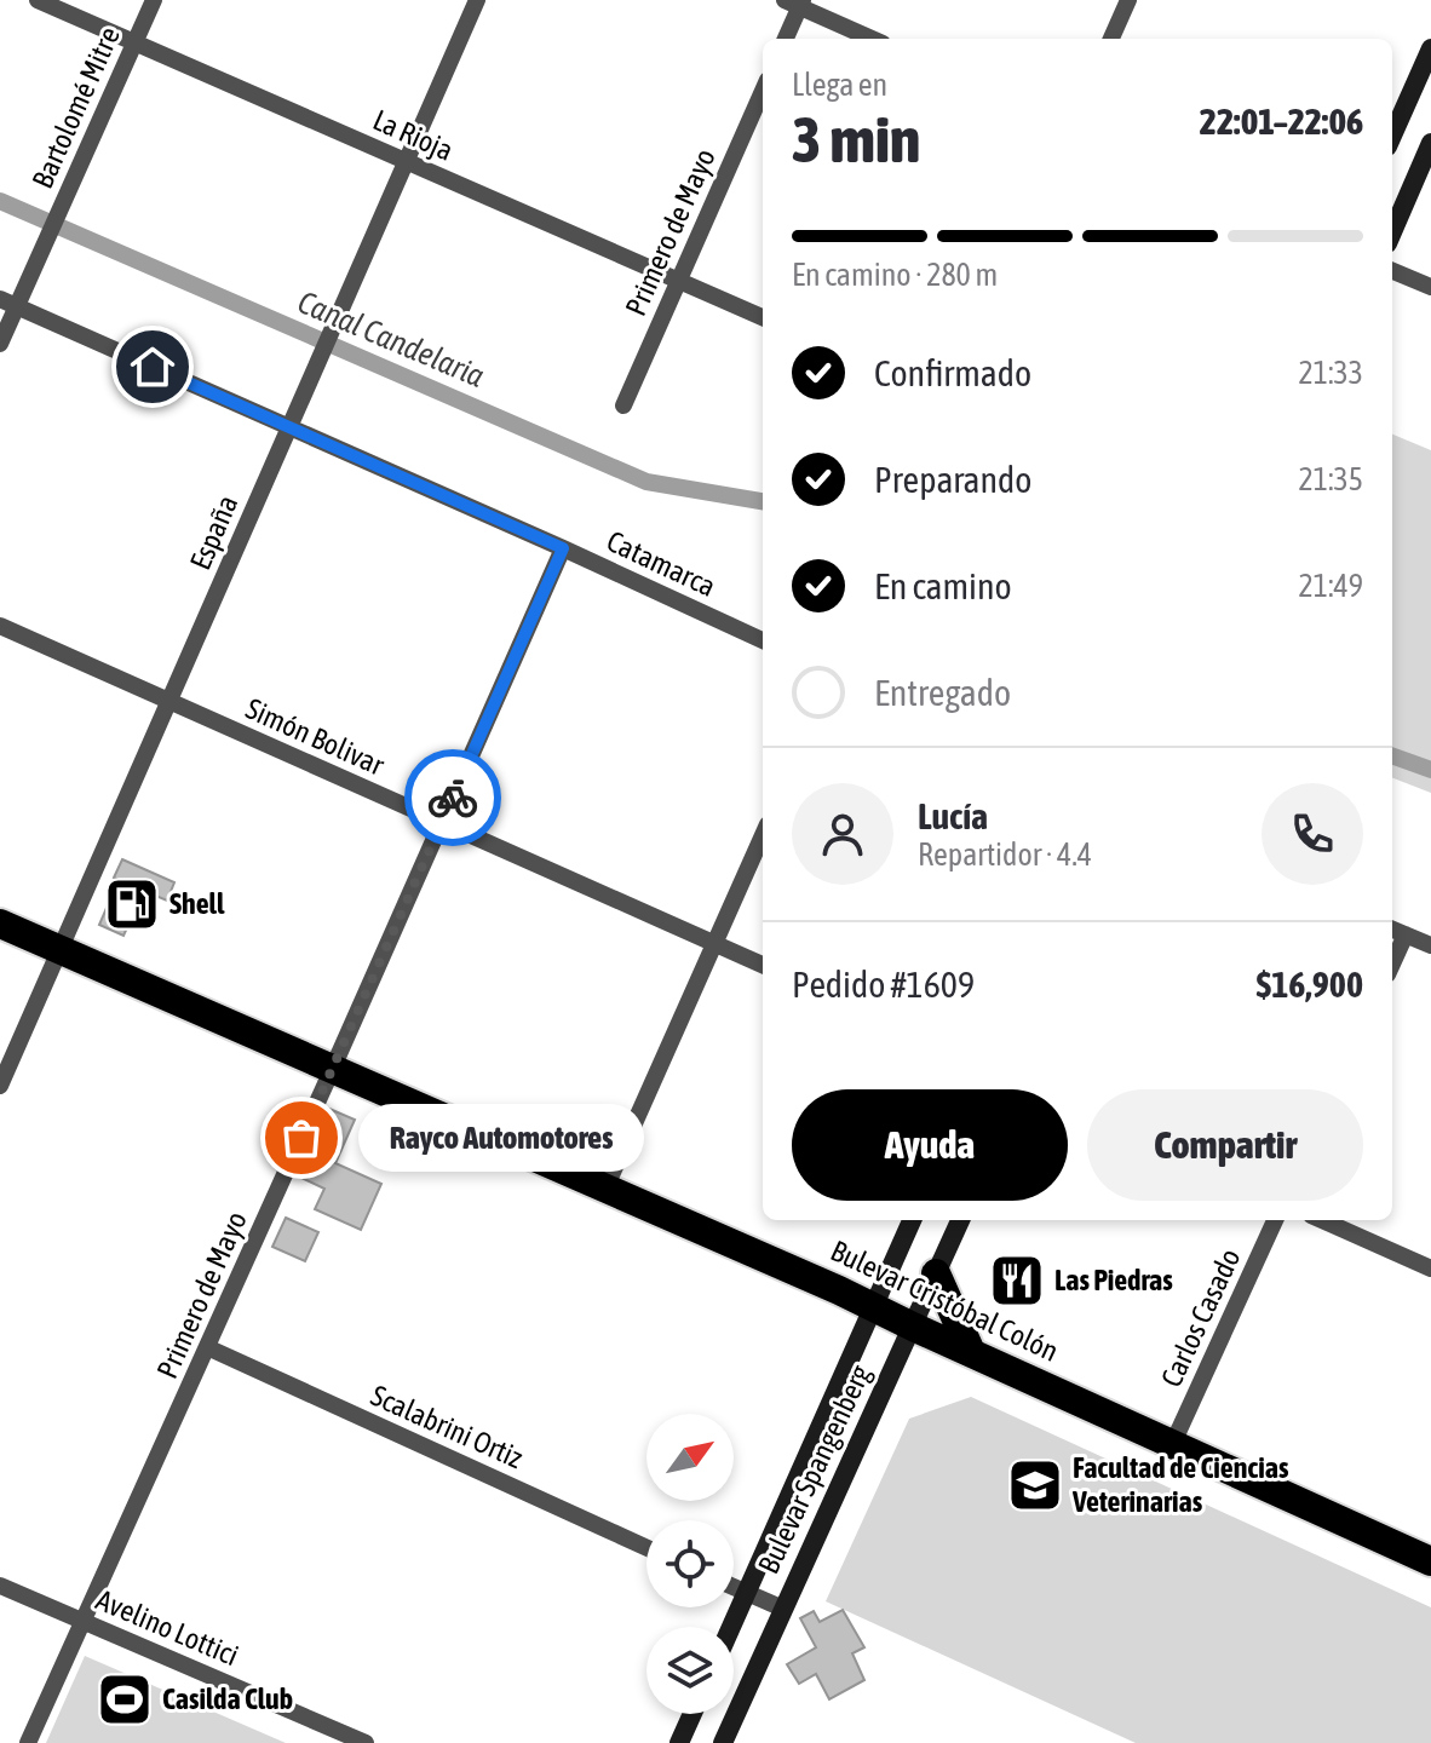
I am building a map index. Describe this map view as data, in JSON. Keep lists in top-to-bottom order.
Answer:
{
  "streets": {
    "highway": ["Bulevar Cristóbal Colón"],
    "main road": ["Bulevar Spangenberg"],
    "street": [
      "Bartolomé Mitre",
      "La Rioja",
      "Primero de Mayo",
      "España",
      "Catamarca",
      "Simón Bolivar",
      "Carlos Casado",
      "Scalabrini Ortiz",
      "Avelino Lottici"
    ]
  },
  "crossings": [
    ["Bartolomé Mitre", "La Rioja"],
    ["Bartolomé Mitre", "Catamarca"],
    ["La Rioja", "Primero de Mayo"],
    ["La Rioja", "España"],
    ["Primero de Mayo", "Catamarca"],
    ["Primero de Mayo", "Simón Bolivar"],
    ["Primero de Mayo", "Bulevar Cristóbal Colón"],
    ["Primero de Mayo", "Scalabrini Ortiz"],
    ["Primero de Mayo", "Avelino Lottici"],
    ["España", "Catamarca"],
    ["España", "Simón Bolivar"],
    ["España", "Bulevar Cristóbal Colón"],
    ["Bulevar Cristóbal Colón", "Carlos Casado"],
    ["Bulevar Cristóbal Colón", "Bulevar Spangenberg"]
  ],
  "water": ["Canal Candelaria"],
  "places": {
    "fuel station": ["Shell"],
    "other": ["Rayco Automotores"],
    "restaurant": ["Las Piedras"],
    "school or university": ["Facultad de Ciencias Veterinarias"],
    "sports": ["Casilda Club"]
  },
  "north": "top right",
  "page": {
    "heading": ["3 min", "Llega en", "22:01–22:06"],
    "panel": [
      "Lucía",
      "Repartidor · 4.4",
      "Pedido #1609",
      "$16,900"
    ],
    "bar": "En camino · 280 m",
    "list": [
      ["Confirmado", "21:33"],
      ["Preparando", "21:35"],
      ["En camino", "21:49"],
      "Entregado"
    ],
    "buttons": ["Ayuda", "Compartir"],
    "bubble": "Rayco Automotores"
  }
}
